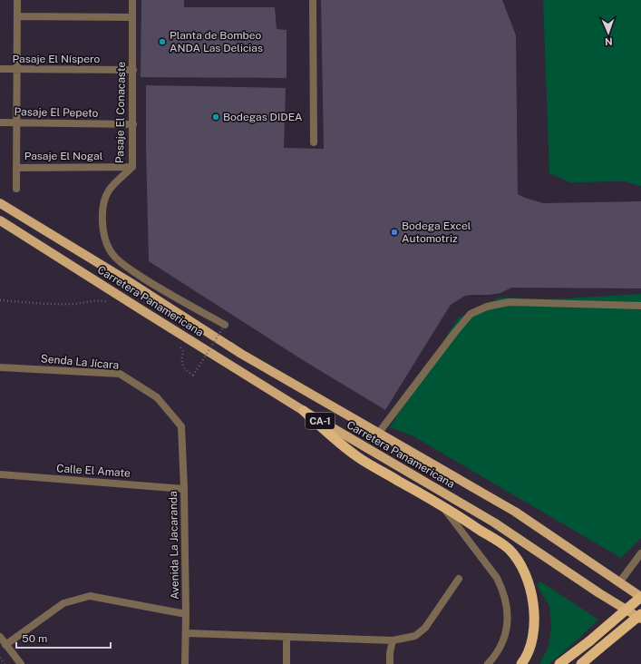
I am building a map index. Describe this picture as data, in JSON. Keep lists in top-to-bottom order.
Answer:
{
  "streets": {
    "main road": ["Carretera Panamericana", "CA-1"],
    "street": [
      "Pasaje El Níspero",
      "Pasaje El Pepeto",
      "Pasaje El Conacaste",
      "Pasaje El Nogal",
      "Senda La Jícara",
      "Calle El Amate",
      "Avenida La Jacaranda"
    ]
  },
  "crossings": [
    ["Pasaje El Níspero", "Pasaje El Conacaste"],
    ["Pasaje El Níspero", "Pasaje El Nogal"],
    ["Pasaje El Pepeto", "Pasaje El Conacaste"],
    ["Pasaje El Pepeto", "Pasaje El Nogal"],
    ["Pasaje El Conacaste", "Pasaje El Nogal"],
    ["Senda La Jícara", "Avenida La Jacaranda"],
    ["Calle El Amate", "Avenida La Jacaranda"]
  ],
  "places": ["Planta de Bombeo ANDA Las Delicias", "Bodegas DIDEA", "Bodega Excel Automotriz"],
  "scale_bar": "50 m",
  "north": "bottom"
}
